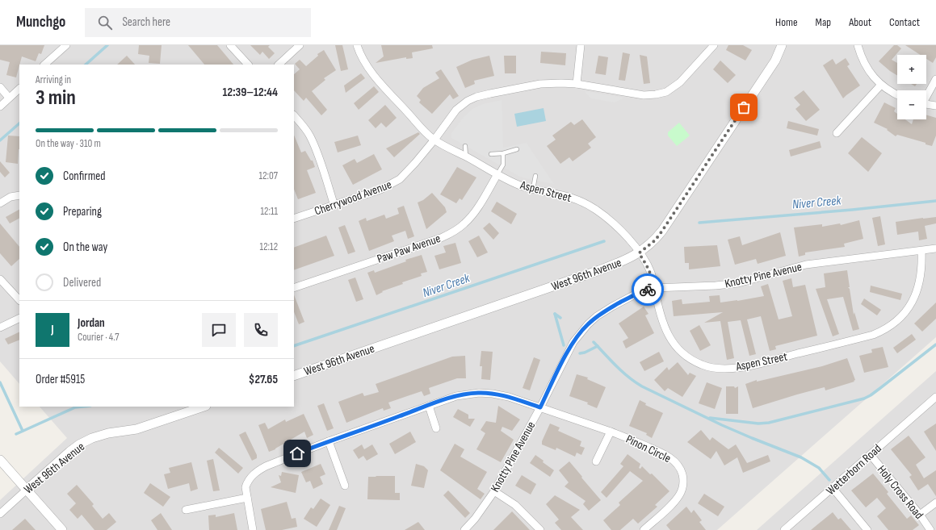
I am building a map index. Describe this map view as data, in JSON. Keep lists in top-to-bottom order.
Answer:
{
  "streets": {
    "street": [
      "Aspen Street",
      "Cherrywood Avenue",
      "Paw Paw Avenue",
      "West 96th Avenue",
      "Knotty Pine Avenue",
      "Pinon Circle",
      "Wetterborn Road",
      "Holy Cross Road"
    ]
  },
  "crossings": [
    ["Aspen Street", "Cherrywood Avenue"],
    ["Aspen Street", "Paw Paw Avenue"],
    ["Aspen Street", "West 96th Avenue"],
    ["Aspen Street", "Knotty Pine Avenue"],
    ["Knotty Pine Avenue", "Pinon Circle"],
    ["Wetterborn Road", "Holy Cross Road"]
  ],
  "water": ["Niver Creek"],
  "page": {
    "header": "Munchgo",
    "search": "Search here",
    "nav": [
      "Home",
      "Map",
      "About",
      "Contact"
    ],
    "map_buttons": ["+", "−"],
    "heading": ["3 min", "Arriving in", "12:39–12:44"],
    "panel": [
      "Jordan",
      "Courier · 4.7",
      "Order #5915",
      "$27.65"
    ],
    "bar": "On the way · 310 m",
    "list": [
      ["Confirmed", "12:07"],
      ["Preparing", "12:11"],
      ["On the way", "12:12"],
      "Delivered"
    ],
    "round": "J"
  }
}
